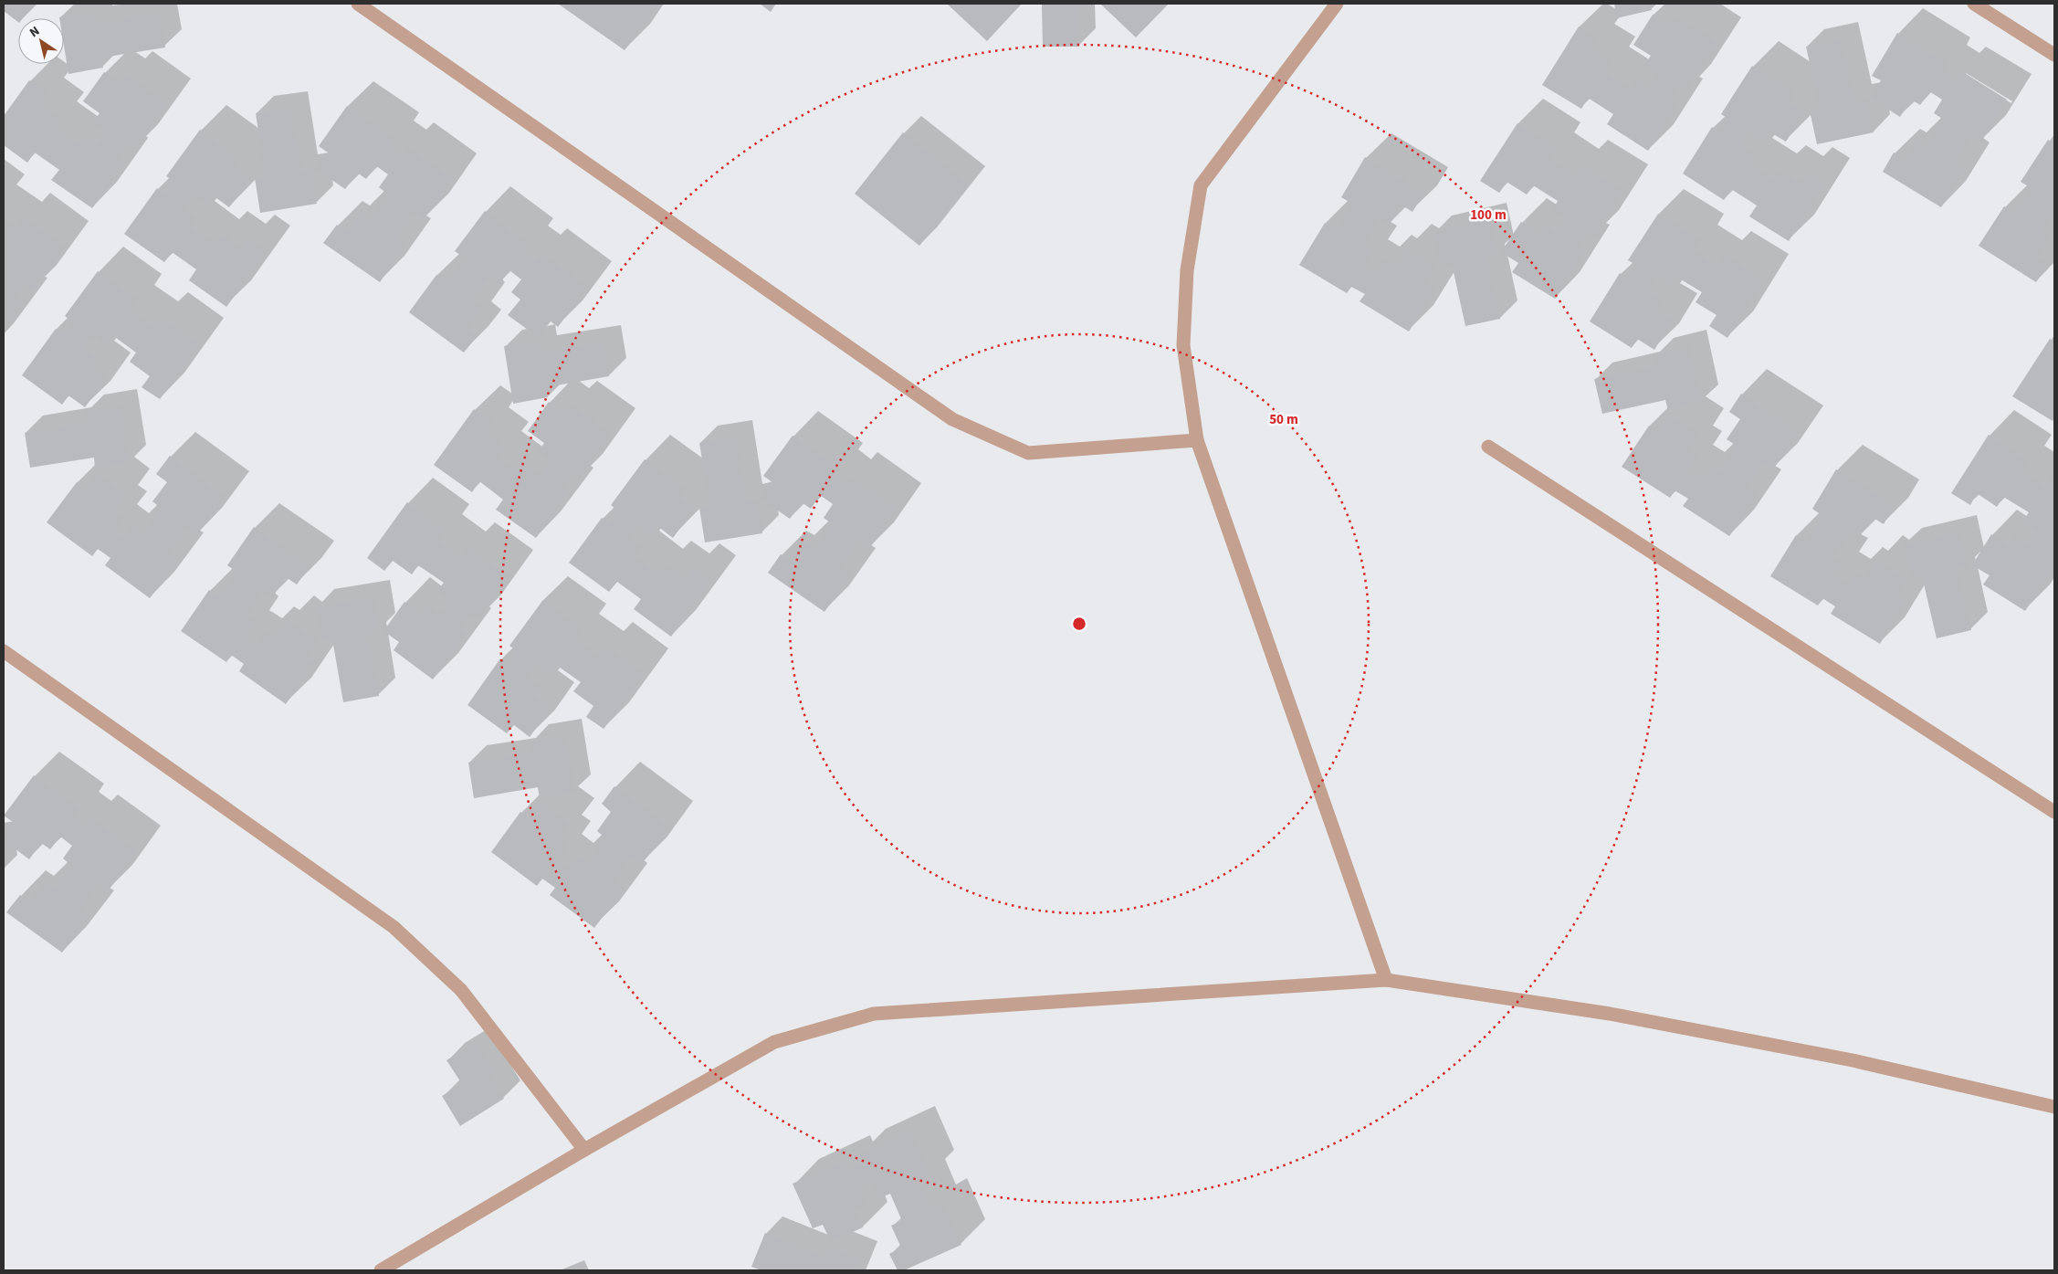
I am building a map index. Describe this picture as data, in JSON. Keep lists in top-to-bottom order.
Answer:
{
  "north": "top left",
  "rings": ["100 m", "50 m"]
}
